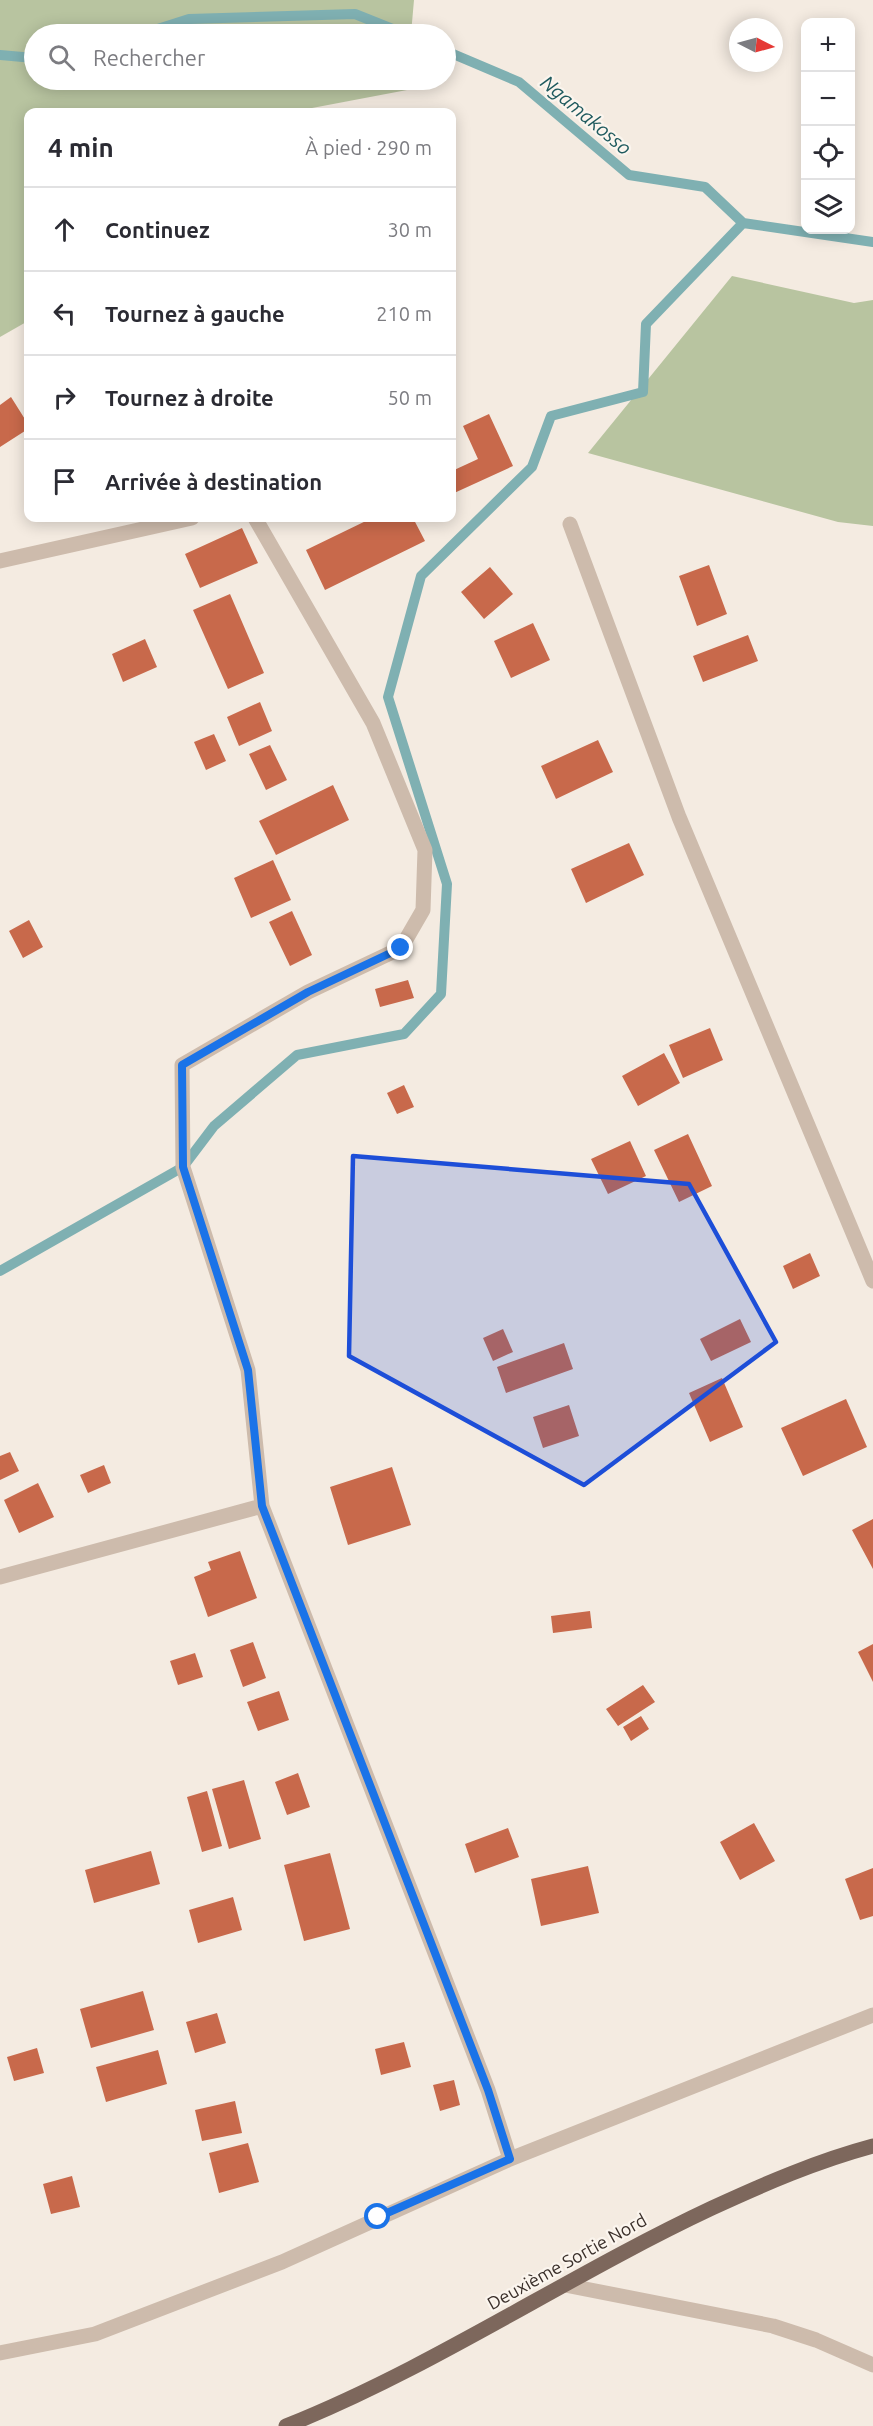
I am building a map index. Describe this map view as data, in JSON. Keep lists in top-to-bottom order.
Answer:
{
  "streets": {
    "main road": ["Deuxième Sortie Nord"]
  },
  "water": ["Ngamakosso"],
  "north": "right",
  "page": {
    "map_buttons": ["+", "−"],
    "search": "Rechercher",
    "heading": ["4 min", "À pied · 290 m"],
    "list": [
      ["Continuez", "30 m"],
      ["Tournez à gauche", "210 m"],
      ["Tournez à droite", "50 m"],
      "Arrivée à destination"
    ]
  }
}
